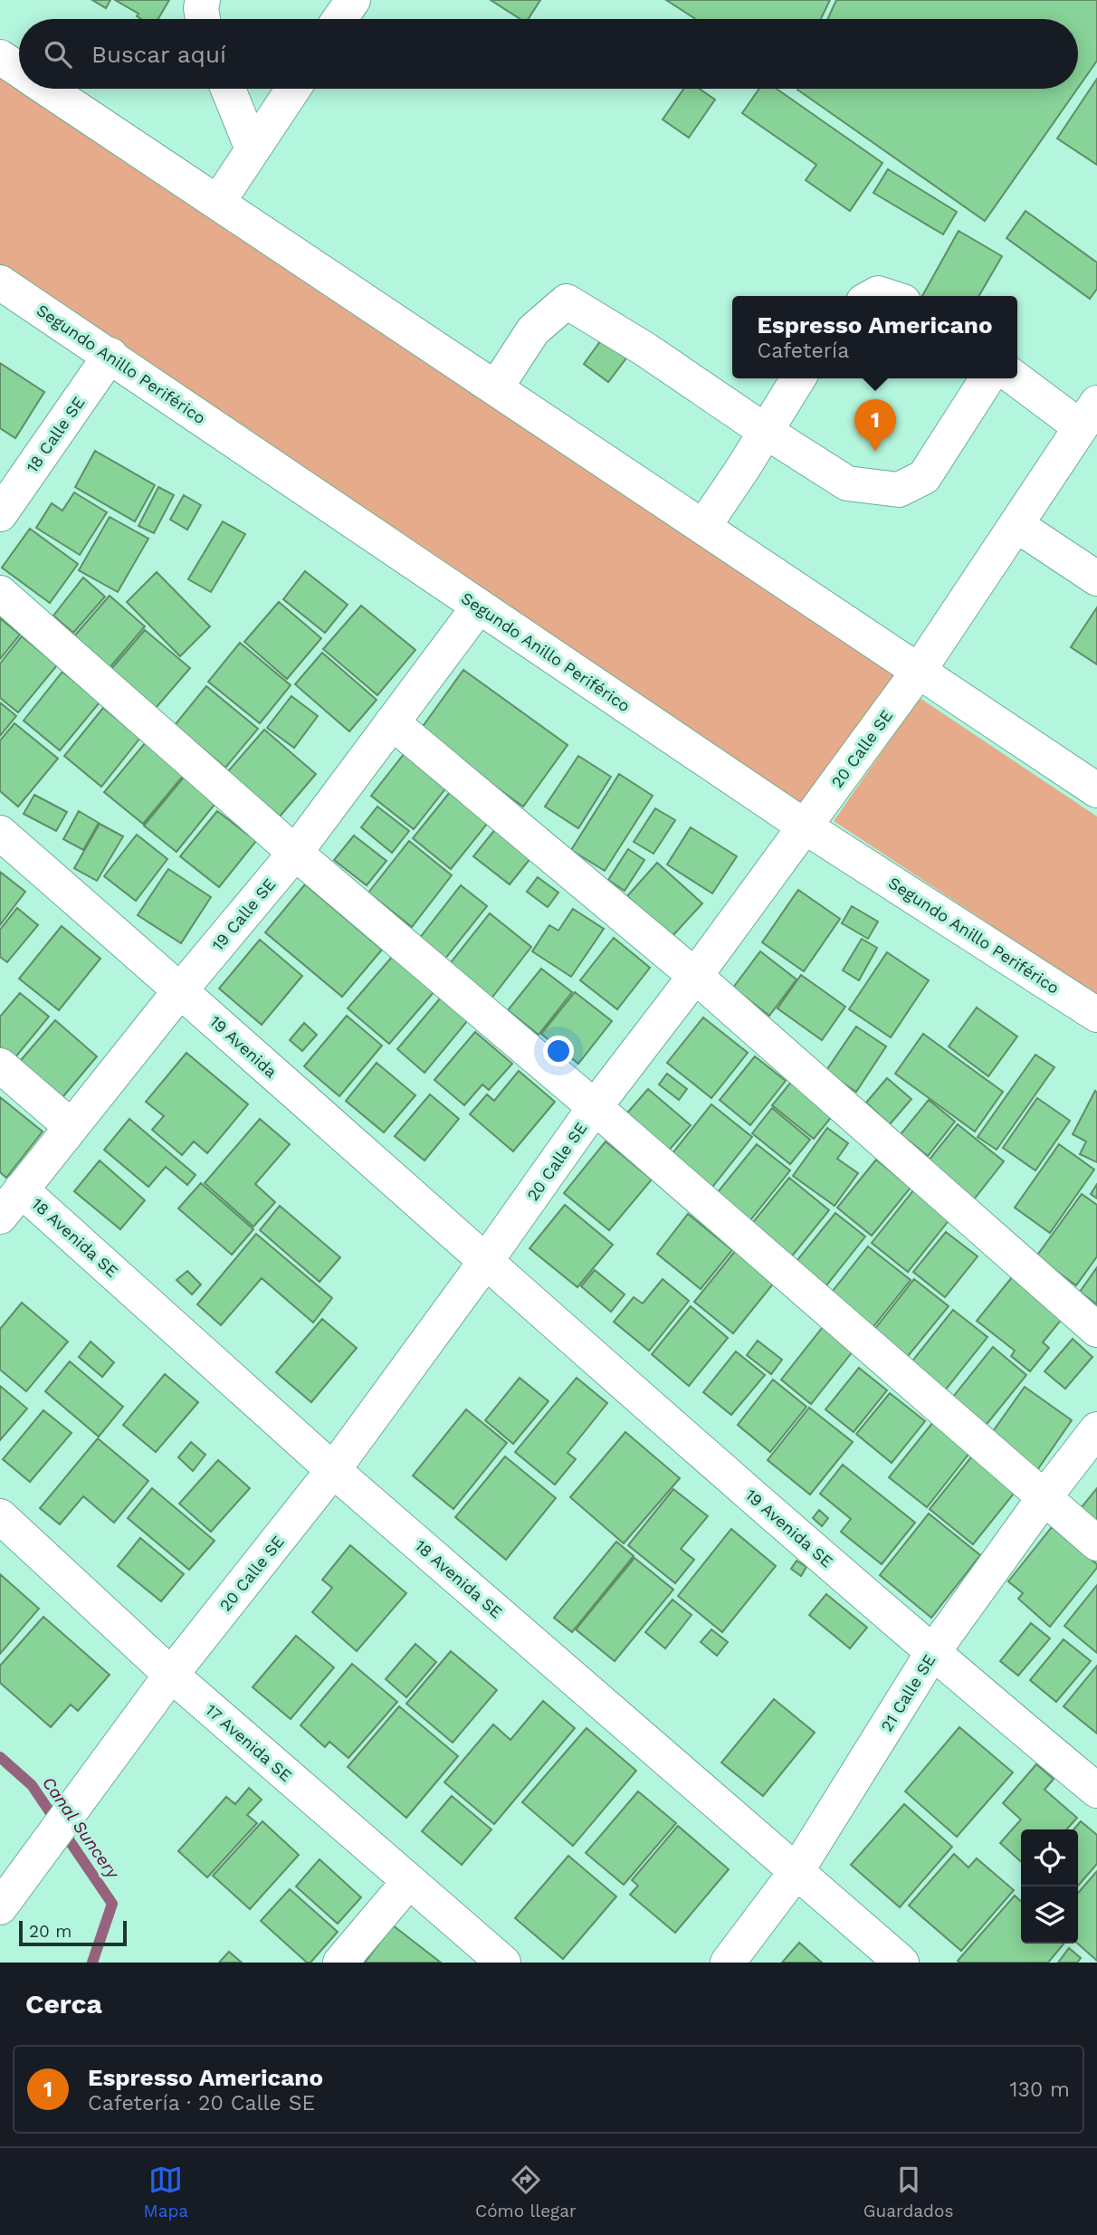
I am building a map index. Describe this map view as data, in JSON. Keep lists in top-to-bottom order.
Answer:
{
  "streets": {
    "street": [
      "Segundo Anillo Periférico",
      "18 Calle SE",
      "20 Calle SE",
      "19 Calle SE",
      "19 Avenida",
      "18 Avenida SE",
      "19 Avenida SE",
      "21 Calle SE",
      "17 Avenida SE"
    ]
  },
  "crossings": [
    ["Segundo Anillo Periférico", "18 Calle SE"],
    ["Segundo Anillo Periférico", "20 Calle SE"],
    ["Segundo Anillo Periférico", "19 Calle SE"],
    ["20 Calle SE", "19 Avenida"],
    ["20 Calle SE", "18 Avenida SE"],
    ["20 Calle SE", "19 Avenida SE"],
    ["20 Calle SE", "17 Avenida SE"],
    ["19 Calle SE", "19 Avenida"],
    ["19 Calle SE", "18 Avenida SE"],
    ["19 Avenida", "19 Avenida SE"],
    ["18 Avenida SE", "21 Calle SE"],
    ["19 Avenida SE", "21 Calle SE"]
  ],
  "water": ["Canal Suncery"],
  "scale_bar": "20 m",
  "page": {
    "search": "Buscar aquí",
    "popup": ["Espresso Americano", "Cafetería"],
    "pins": "1",
    "scale": "20 m",
    "heading": "Cerca",
    "list": [
      {
        "mark": "1",
        "name": "Espresso Americano",
        "note": "Cafetería · 20 Calle SE",
        "value": "130 m"
      }
    ],
    "nav": ["Mapa", "Cómo llegar", "Guardados"]
  }
}
